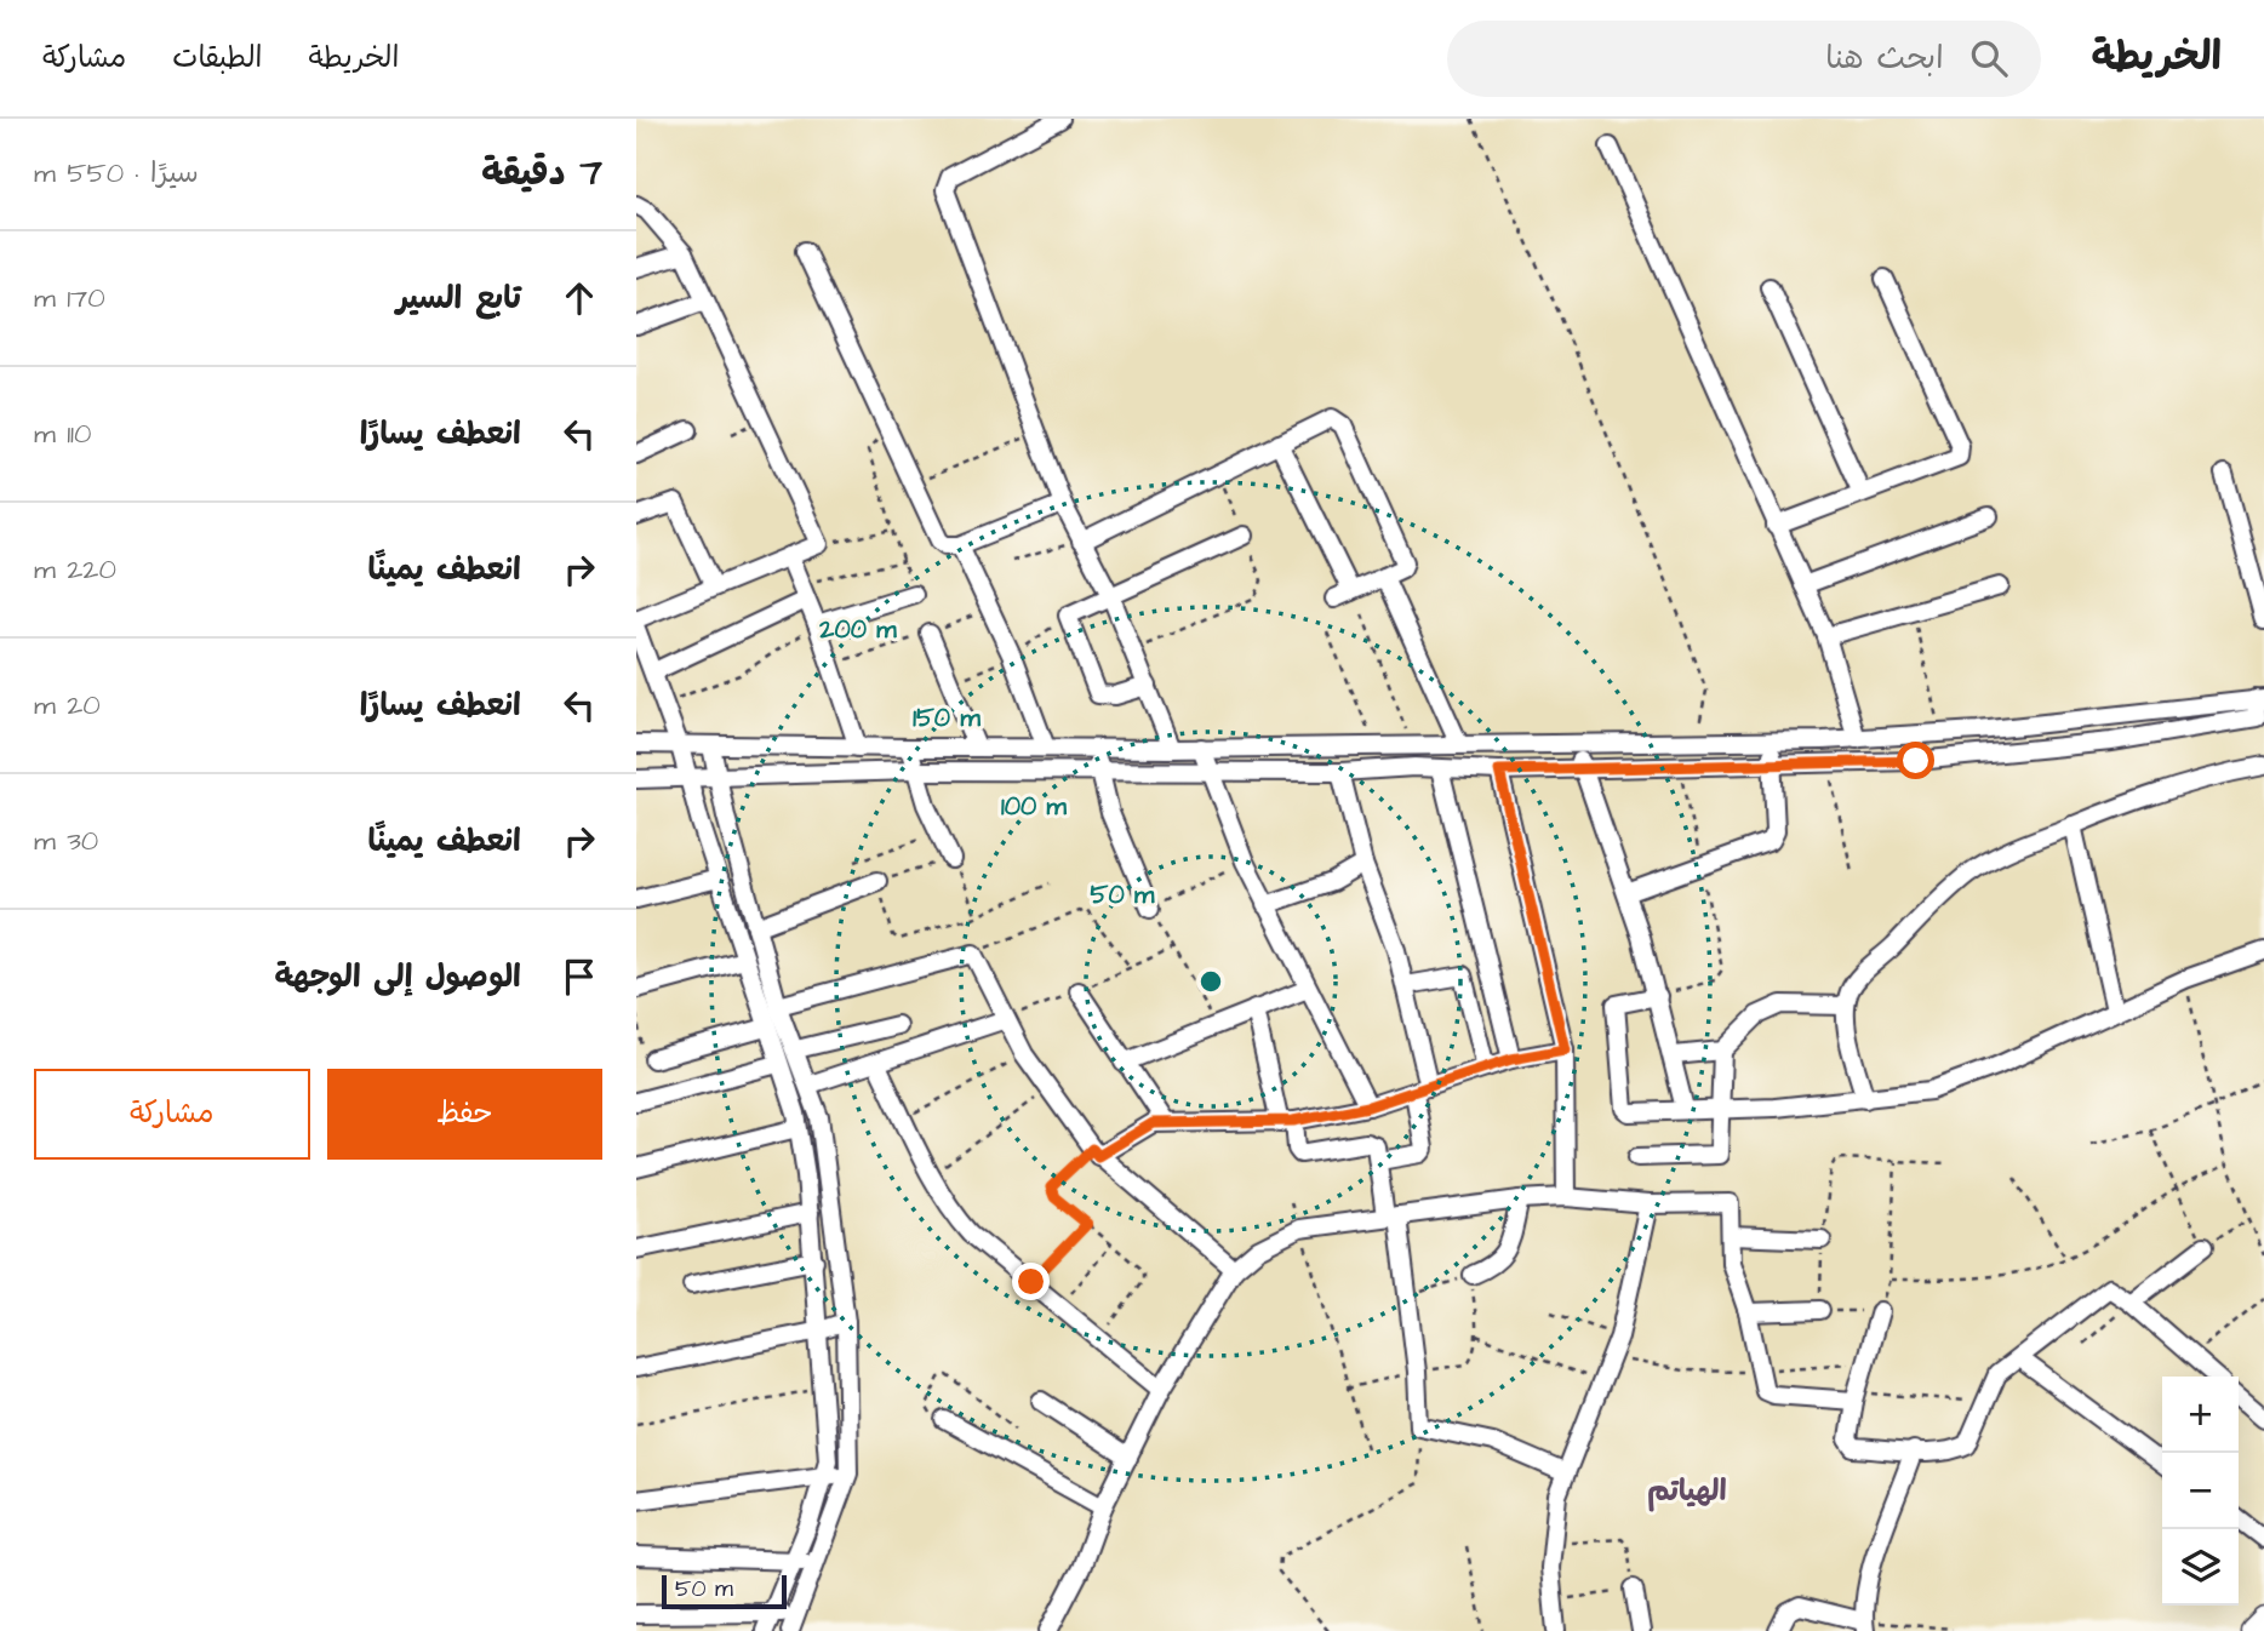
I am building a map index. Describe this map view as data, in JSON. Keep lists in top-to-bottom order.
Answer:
{
  "districts": ["الهياتم"],
  "scale_bar": "50 m",
  "page": {
    "header": "الخريطة",
    "search": "ابحث هنا",
    "nav": ["الخريطة", "الطبقات", "مشاركة"],
    "heading": ["7 دقيقة", "سيرًا · 550 m"],
    "list": [
      ["تابع السير", "170 m"],
      ["انعطف يسارًا", "110 m"],
      ["انعطف يمينًا", "220 m"],
      ["انعطف يسارًا", "20 m"],
      ["انعطف يمينًا", "30 m"],
      "الوصول إلى الوجهة"
    ],
    "buttons": ["حفظ", "مشاركة"],
    "map_buttons": ["+", "−"],
    "scale": "50 m"
  },
  "rings": [
    "200 m",
    "150 m",
    "100 m",
    "50 m"
  ]
}
